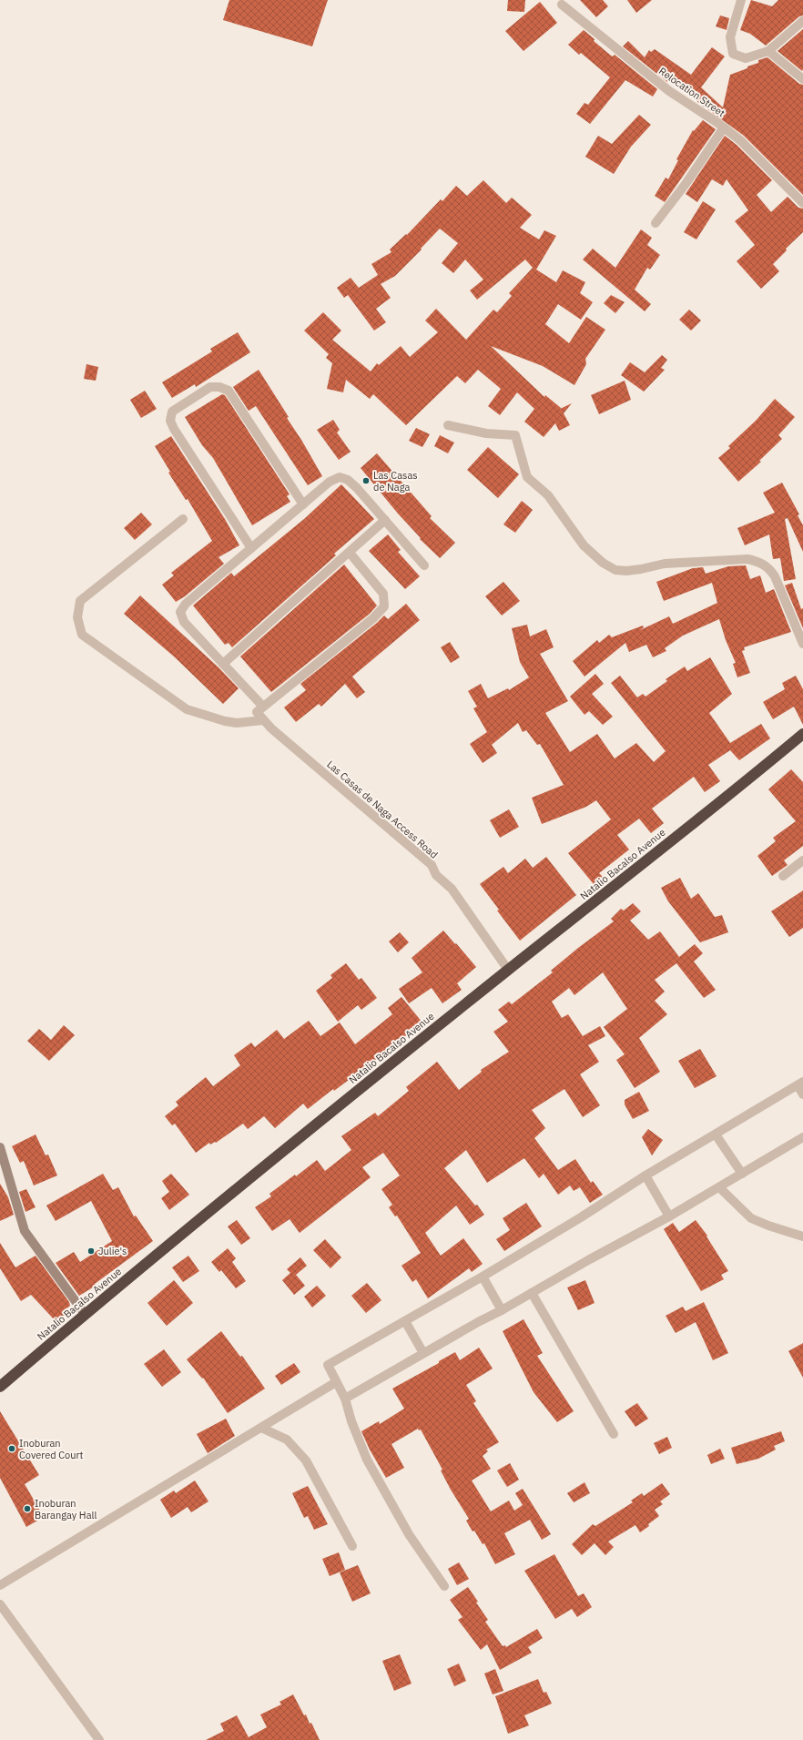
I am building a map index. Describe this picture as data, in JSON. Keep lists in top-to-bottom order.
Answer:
{
  "streets": {
    "highway": ["Natalio Bacalso Avenue"],
    "street": ["Relocation Street", "Las Casas de Naga Access Road"]
  },
  "crossings": [
    ["Las Casas de Naga Access Road", "Natalio Bacalso Avenue"]
  ],
  "places": [
    "Las Casas de Naga",
    "Julie's",
    "Inoburan Covered Court",
    "Inoburan Barangay Hall"
  ]
}
